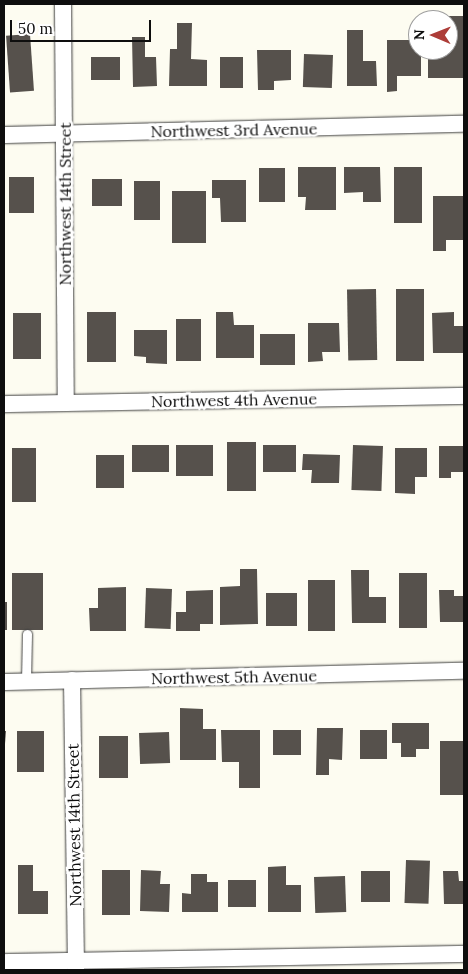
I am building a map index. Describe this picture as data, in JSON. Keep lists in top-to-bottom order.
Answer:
{
  "streets": {
    "street": [
      "Northwest 3rd Avenue",
      "Northwest 14th Street",
      "Northwest 4th Avenue",
      "Northwest 5th Avenue"
    ]
  },
  "crossings": [
    ["Northwest 3rd Avenue", "Northwest 14th Street"],
    ["Northwest 14th Street", "Northwest 4th Avenue"],
    ["Northwest 14th Street", "Northwest 5th Avenue"]
  ],
  "scale_bar": "50 m",
  "north": "left"
}
